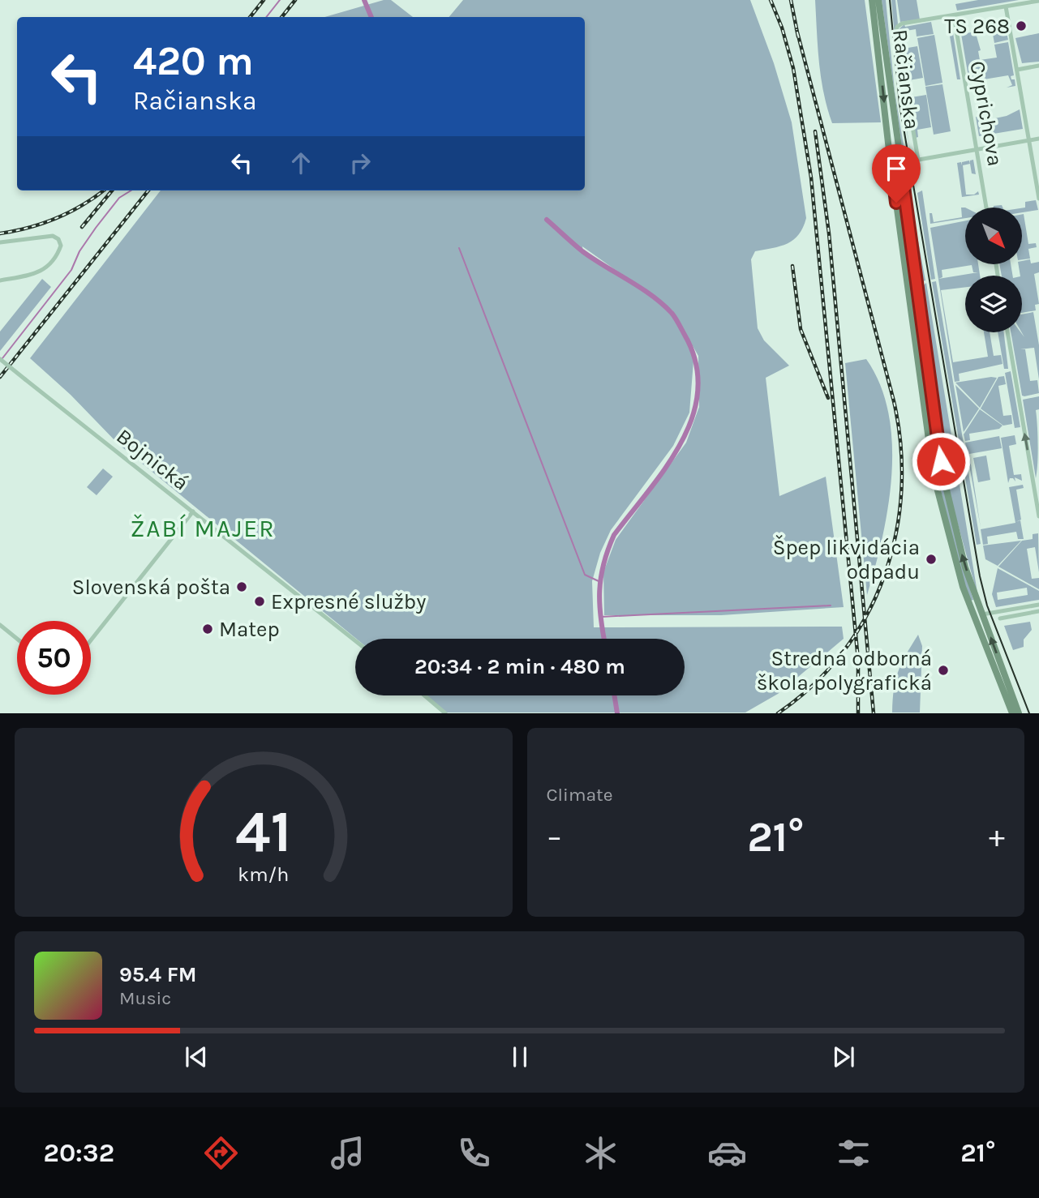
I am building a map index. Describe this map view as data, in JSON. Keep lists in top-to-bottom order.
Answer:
{
  "streets": {
    "main road": ["Račianska"],
    "street": ["Cyprichova", "Bojnická"]
  },
  "crossings": [
    ["Račianska", "Cyprichova"]
  ],
  "districts": ["ŽABÍ MAJER"],
  "places": [
    "TS 268",
    "Špep likvidácia odpadu",
    "Slovenská pošta",
    "Expresné služby",
    "Matep",
    "Stredná odborná škola polygrafická"
  ],
  "north": "bottom right",
  "page": {
    "turn": ["420 m", "Račianska"],
    "limit": "50",
    "trip": "20:34 · 2 min · 480 m",
    "tile": "Climate",
    "heat": ["−", "21°", "+"],
    "song": ["95.4 FM", "Music"],
    "tabs": ["20:32", "21°"],
    "gauge": ["41", "km/h"]
  }
}
